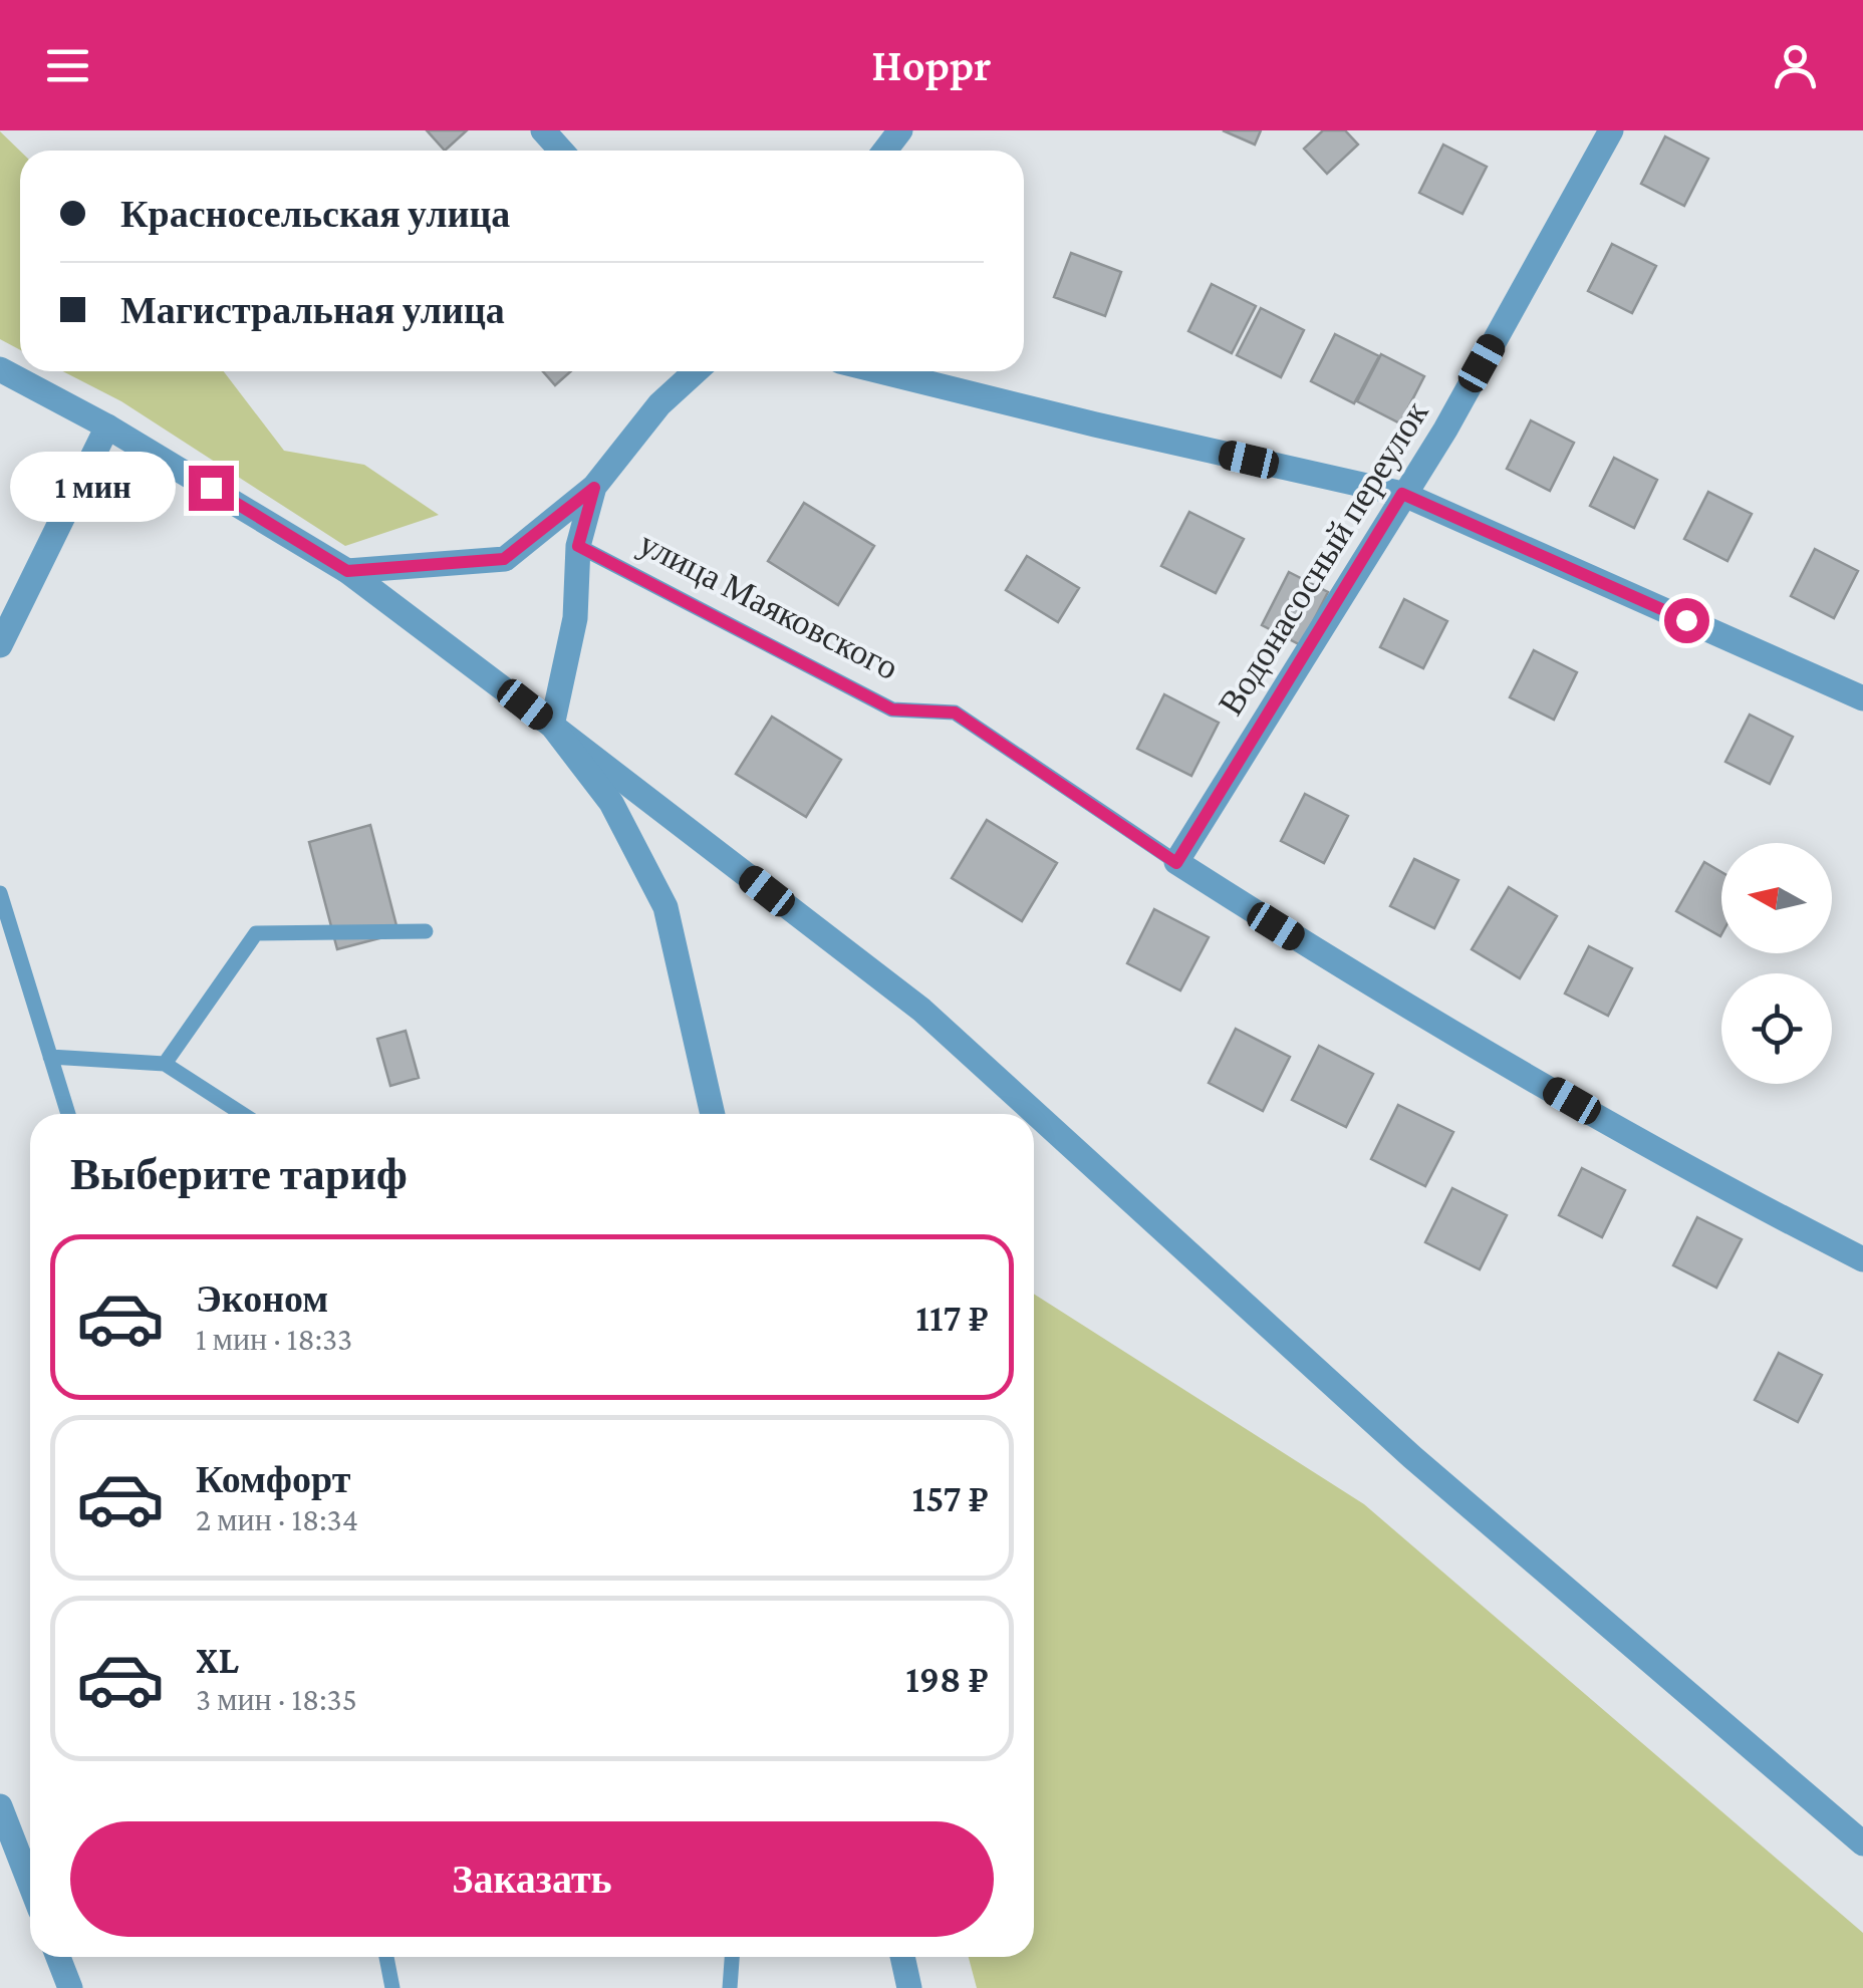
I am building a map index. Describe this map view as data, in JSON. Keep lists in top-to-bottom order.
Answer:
{
  "streets": {
    "street": ["Водонасосный переулок", "улица Маяковского"]
  },
  "crossings": [
    ["Водонасосный переулок", "улица Маяковского"]
  ],
  "north": "left",
  "page": {
    "header": "Hoppr",
    "banner": ["Красносельская улица", "Магистральная улица"],
    "bubble": "1 мин",
    "heading": "Выберите тариф",
    "list": [
      {
        "name": "Эконом",
        "note": "1 мин · 18:33",
        "value": "117 ₽"
      },
      {
        "name": "Комфорт",
        "note": "2 мин · 18:34",
        "value": "157 ₽"
      },
      {
        "name": "XL",
        "note": "3 мин · 18:35",
        "value": "198 ₽"
      }
    ],
    "buttons": "Заказать"
  }
}
